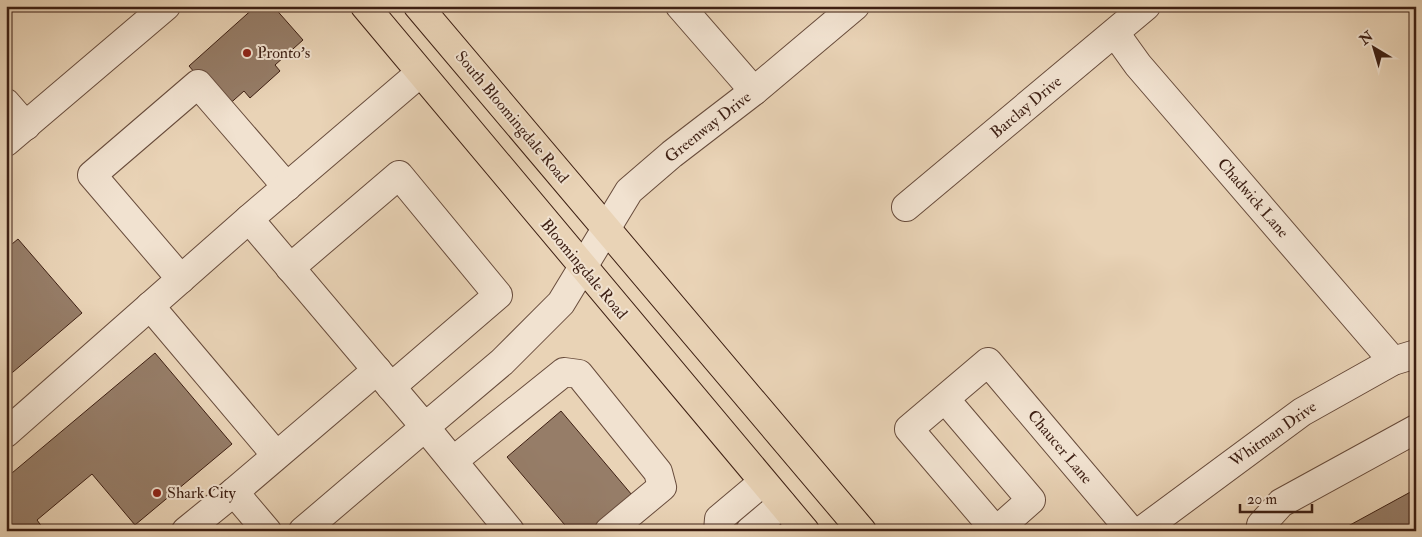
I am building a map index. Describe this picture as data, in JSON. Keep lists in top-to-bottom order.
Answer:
{
  "streets": {
    "main road": ["South Bloomingdale Road", "Bloomingdale Road"],
    "street": [
      "Barclay Drive",
      "Greenway Drive",
      "Chadwick Lane",
      "Whitman Drive",
      "Chaucer Lane"
    ]
  },
  "crossings": [
    ["Barclay Drive", "Chadwick Lane"],
    ["South Bloomingdale Road", "Greenway Drive"],
    ["Greenway Drive", "Bloomingdale Road"],
    ["Chadwick Lane", "Whitman Drive"]
  ],
  "places": ["Pronto's", "Shark City"],
  "scale_bar": "20 m",
  "north": "top left"
}
